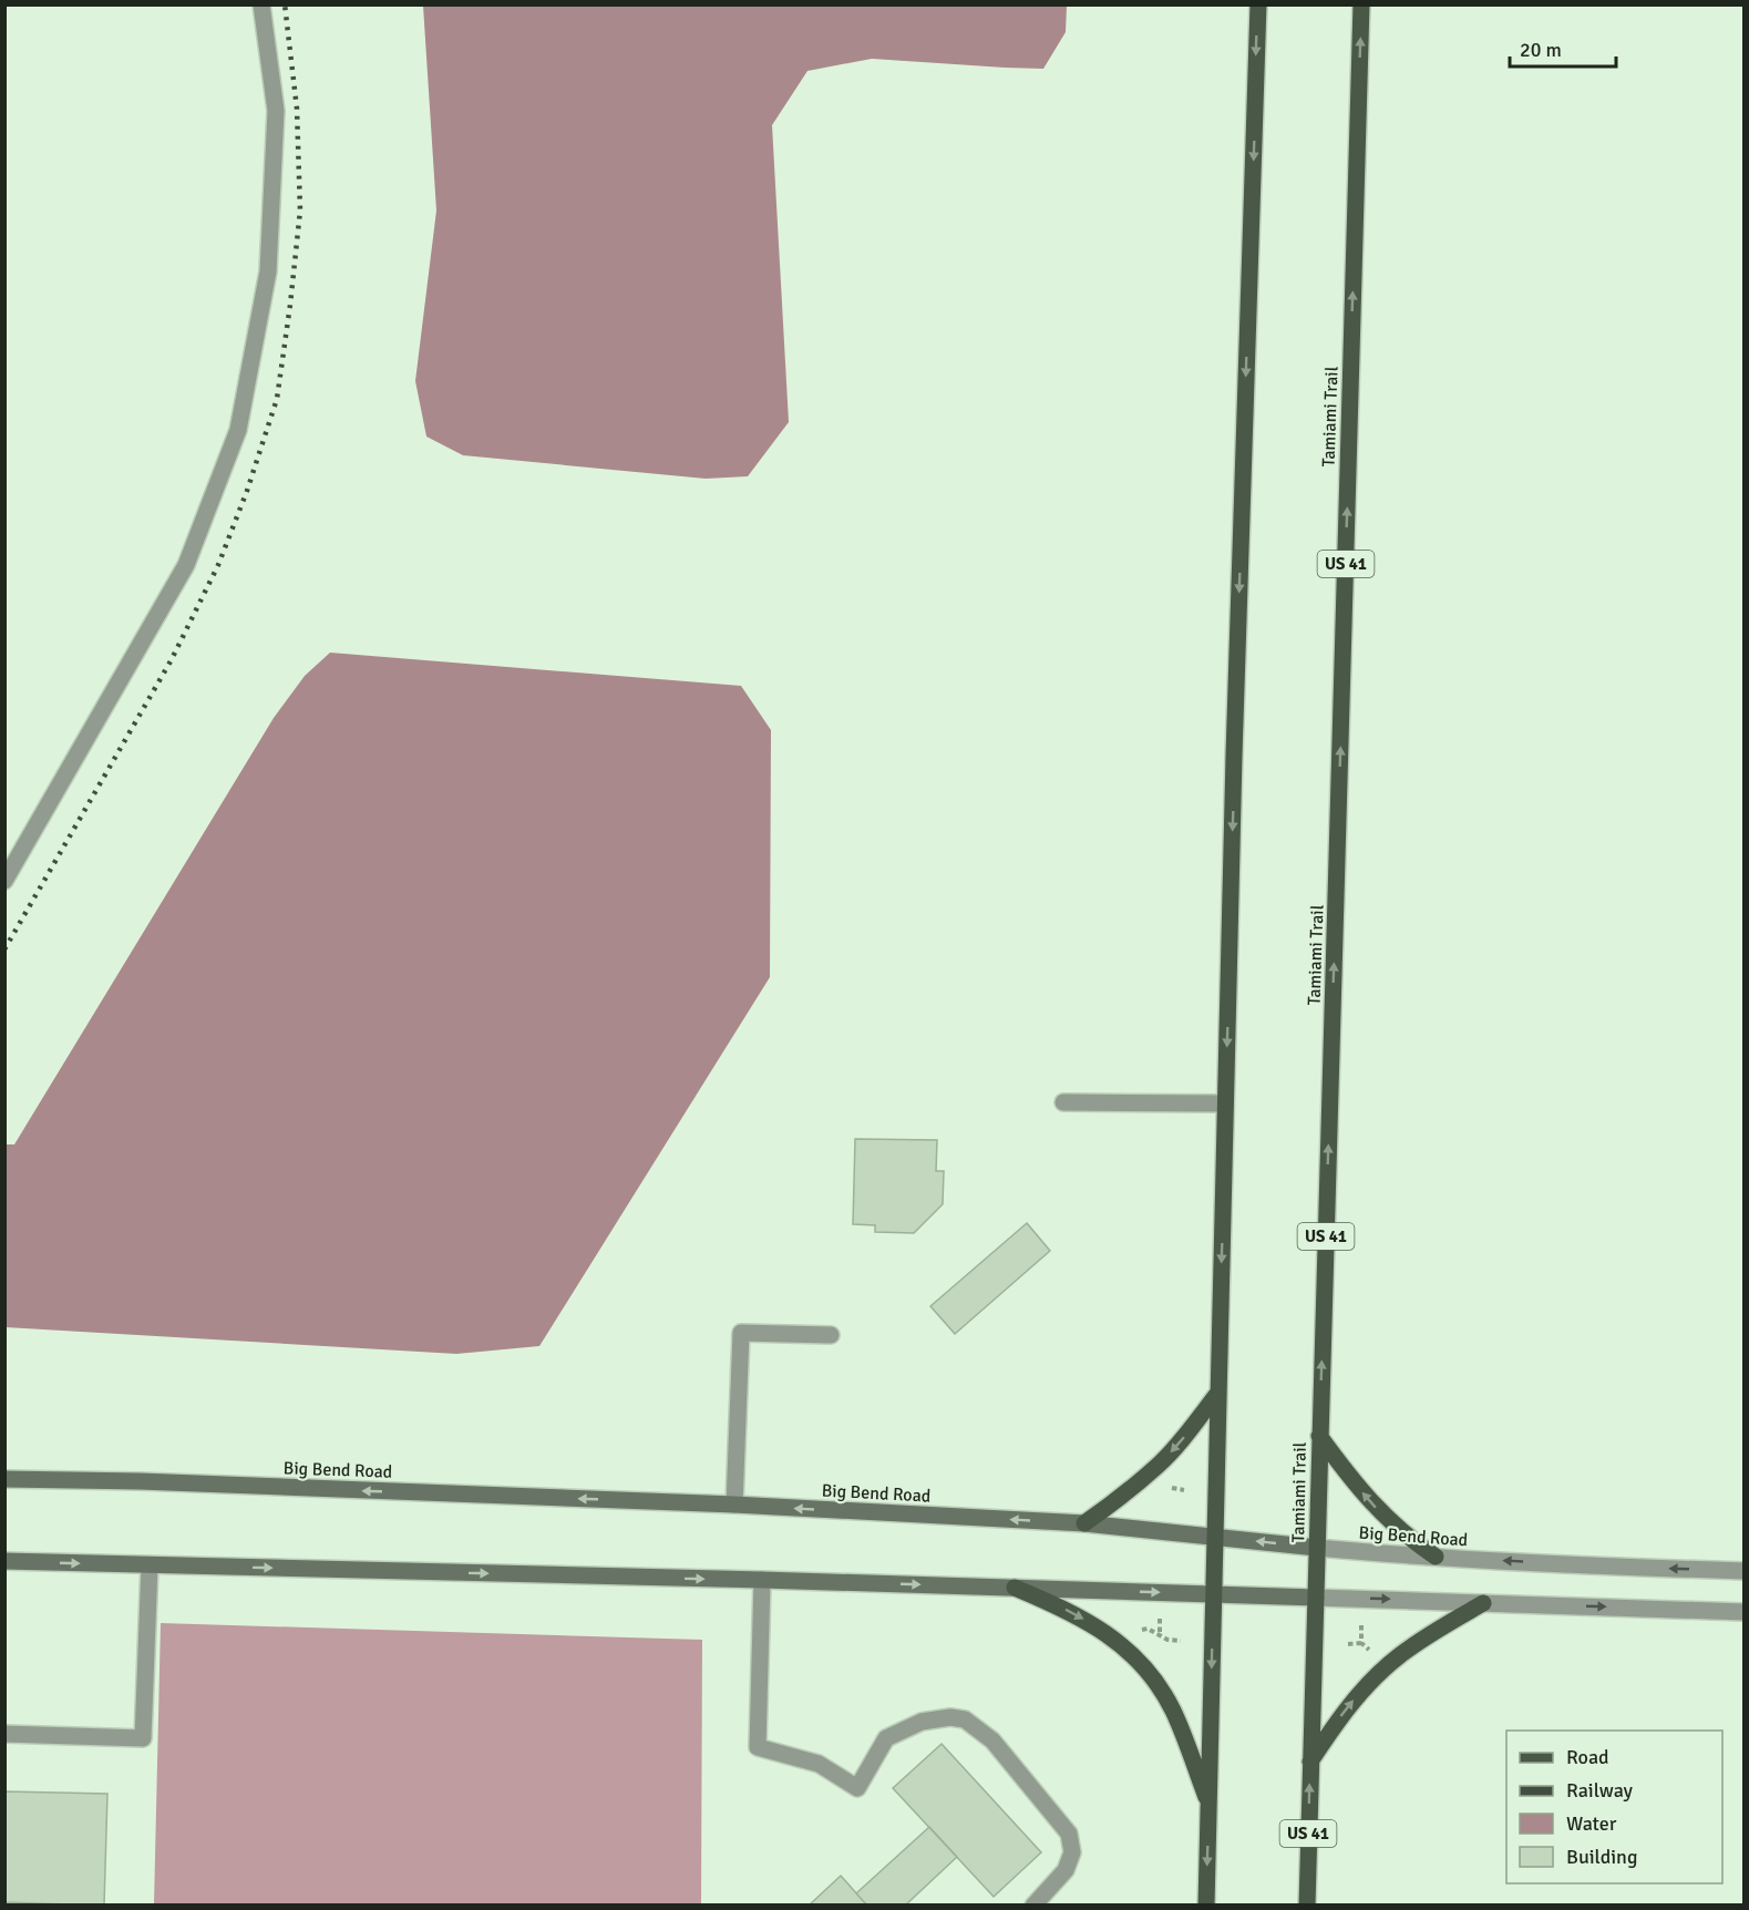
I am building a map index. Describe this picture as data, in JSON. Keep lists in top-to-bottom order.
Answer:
{
  "streets": {
    "main road": ["Tamiami Trail", "US 41", "Big Bend Road"]
  },
  "crossings": [
    ["Tamiami Trail", "Big Bend Road"]
  ],
  "legend": [
    "Road",
    "Railway",
    "Water",
    "Building"
  ],
  "scale_bar": "20 m"
}
